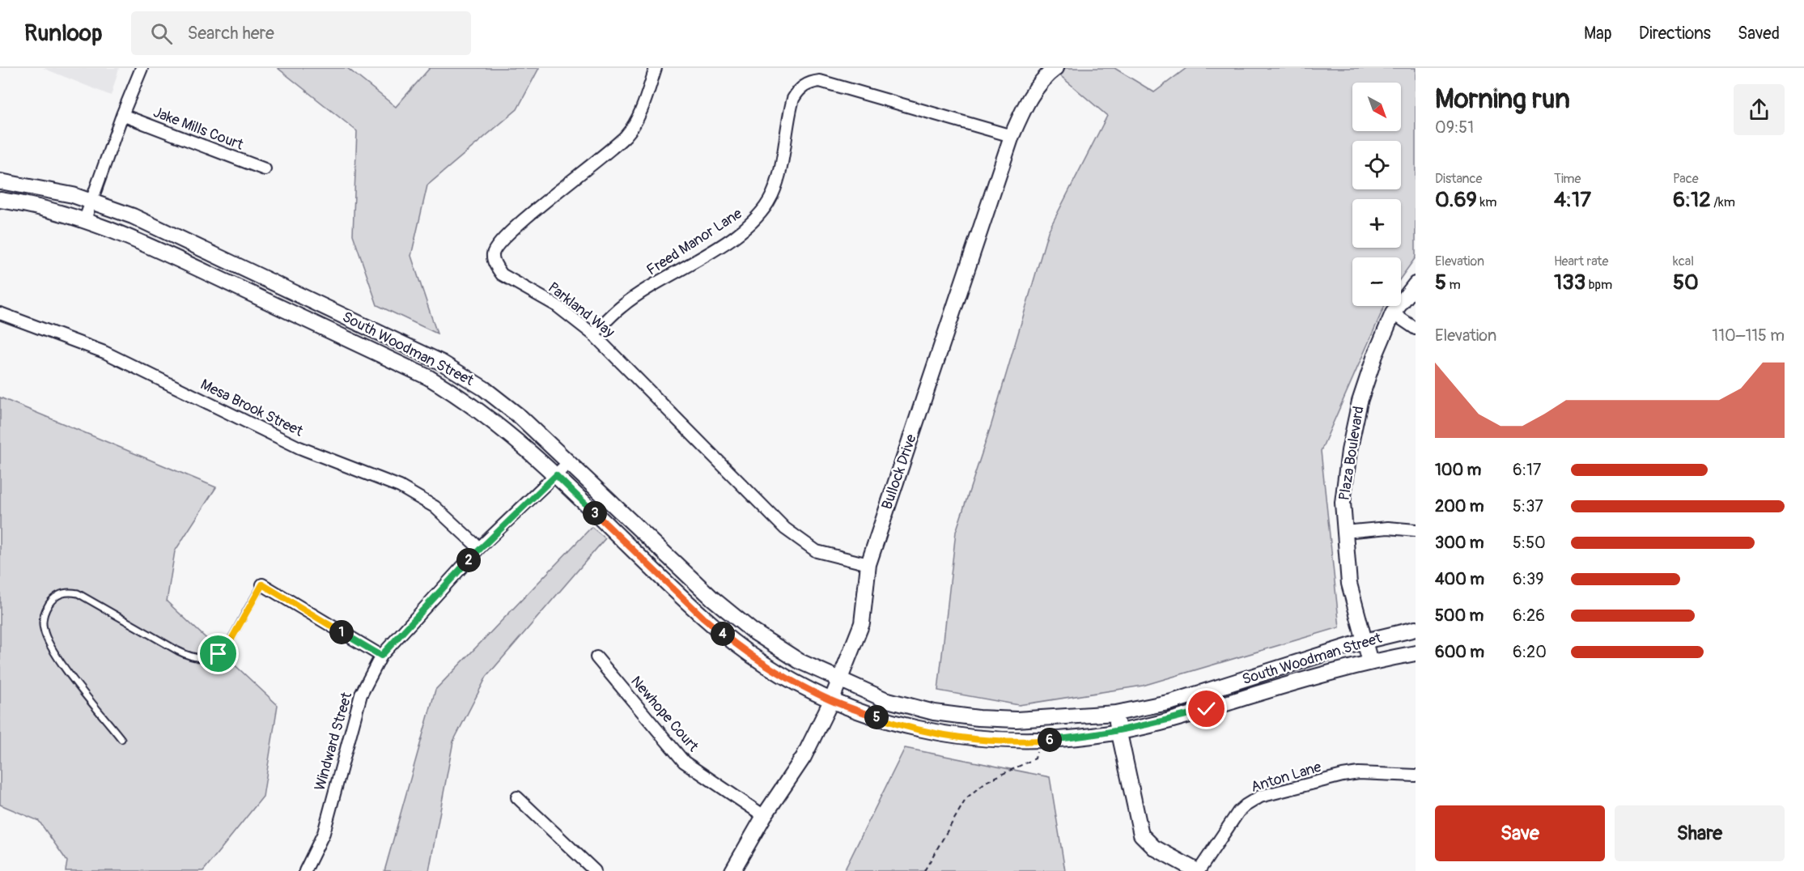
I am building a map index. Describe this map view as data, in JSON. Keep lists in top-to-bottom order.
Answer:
{
  "streets": {
    "main road": ["South Woodman Street", "Plaza Boulevard", "Bullock Drive"],
    "street": [
      "Jake Mills Court",
      "Freed Manor Lane",
      "Parkland Way",
      "Mesa Brook Street",
      "Newhope Court",
      "Windward Street",
      "Anton Lane"
    ]
  },
  "crossings": [
    ["Freed Manor Lane", "Parkland Way"],
    ["Freed Manor Lane", "Bullock Drive"],
    ["Parkland Way", "Bullock Drive"],
    ["South Woodman Street", "Plaza Boulevard"],
    ["South Woodman Street", "Bullock Drive"],
    ["South Woodman Street", "Windward Street"],
    ["Mesa Brook Street", "Windward Street"],
    ["Bullock Drive", "Newhope Court"]
  ],
  "north": "bottom right",
  "page": {
    "header": "Runloop",
    "search": "Search here",
    "nav": ["Map", "Directions", "Saved"],
    "heading": ["Morning run", "09:51"],
    "map_buttons": ["+", "−"],
    "stats": [
      ["Distance", "0.69 km"],
      ["Time", "4:17"],
      ["Pace", "6:12 /km"],
      ["Elevation", "5 m"],
      ["Heart rate", "133 bpm"],
      ["kcal", "50"]
    ],
    "chart": ["Elevation", "110–115 m"],
    "list": [
      {
        "name": "100 m",
        "note": "6:17"
      },
      {
        "name": "200 m",
        "note": "5:37"
      },
      {
        "name": "300 m",
        "note": "5:50"
      },
      {
        "name": "400 m",
        "note": "6:39"
      },
      {
        "name": "500 m",
        "note": "6:26"
      },
      {
        "name": "600 m",
        "note": "6:20"
      }
    ],
    "pins": [
      "3",
      "2",
      "1",
      "4",
      "5",
      "6"
    ],
    "buttons": ["Save", "Share"]
  }
}
